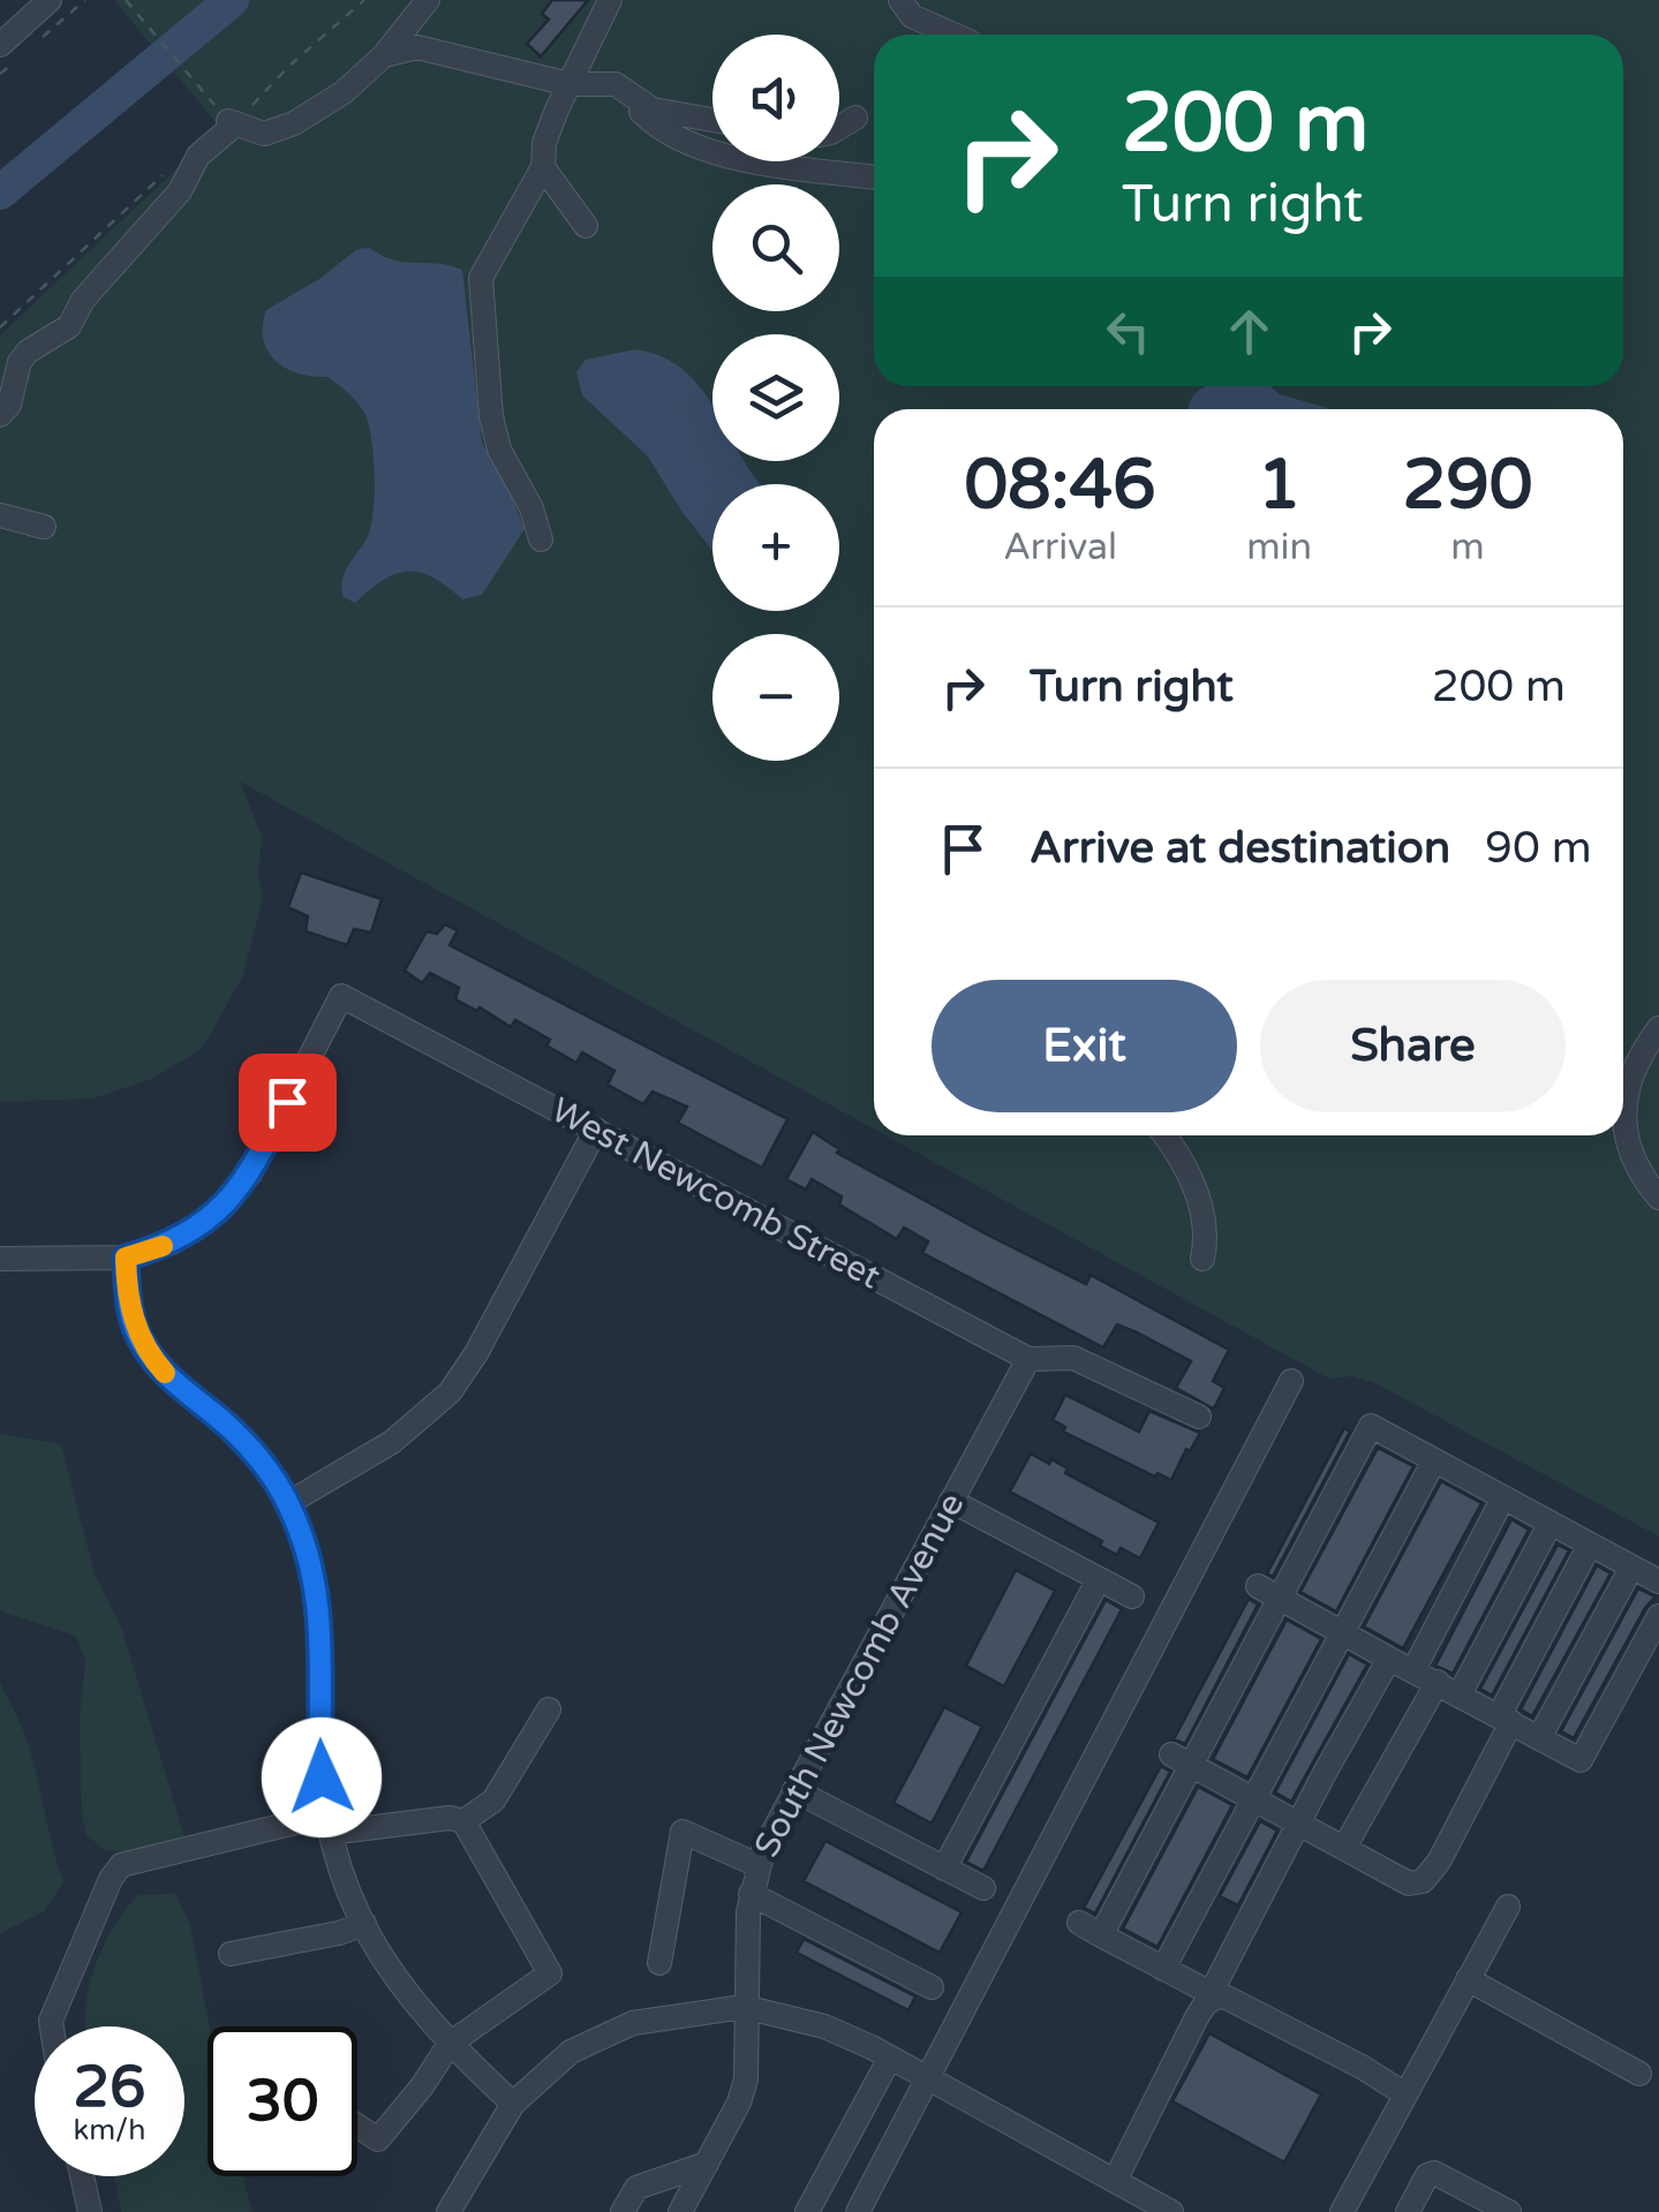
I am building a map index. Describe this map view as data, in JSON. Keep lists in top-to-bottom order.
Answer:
{
  "streets": {
    "street": ["West Newcomb Street", "South Newcomb Avenue"]
  },
  "crossings": [
    ["West Newcomb Street", "South Newcomb Avenue"]
  ],
  "page": {
    "map_buttons": ["+", "−"],
    "turn": ["200 m", "Turn right"],
    "eta": [
      "08:46",
      "Arrival",
      "1",
      "min",
      "290",
      "m"
    ],
    "list": [
      {
        "name": "Turn right",
        "value": "200 m"
      },
      {
        "name": "Arrive at destination",
        "value": "90 m"
      }
    ],
    "buttons": ["Exit", "Share"],
    "speed": "26 km/h",
    "limit": "30"
  }
}
